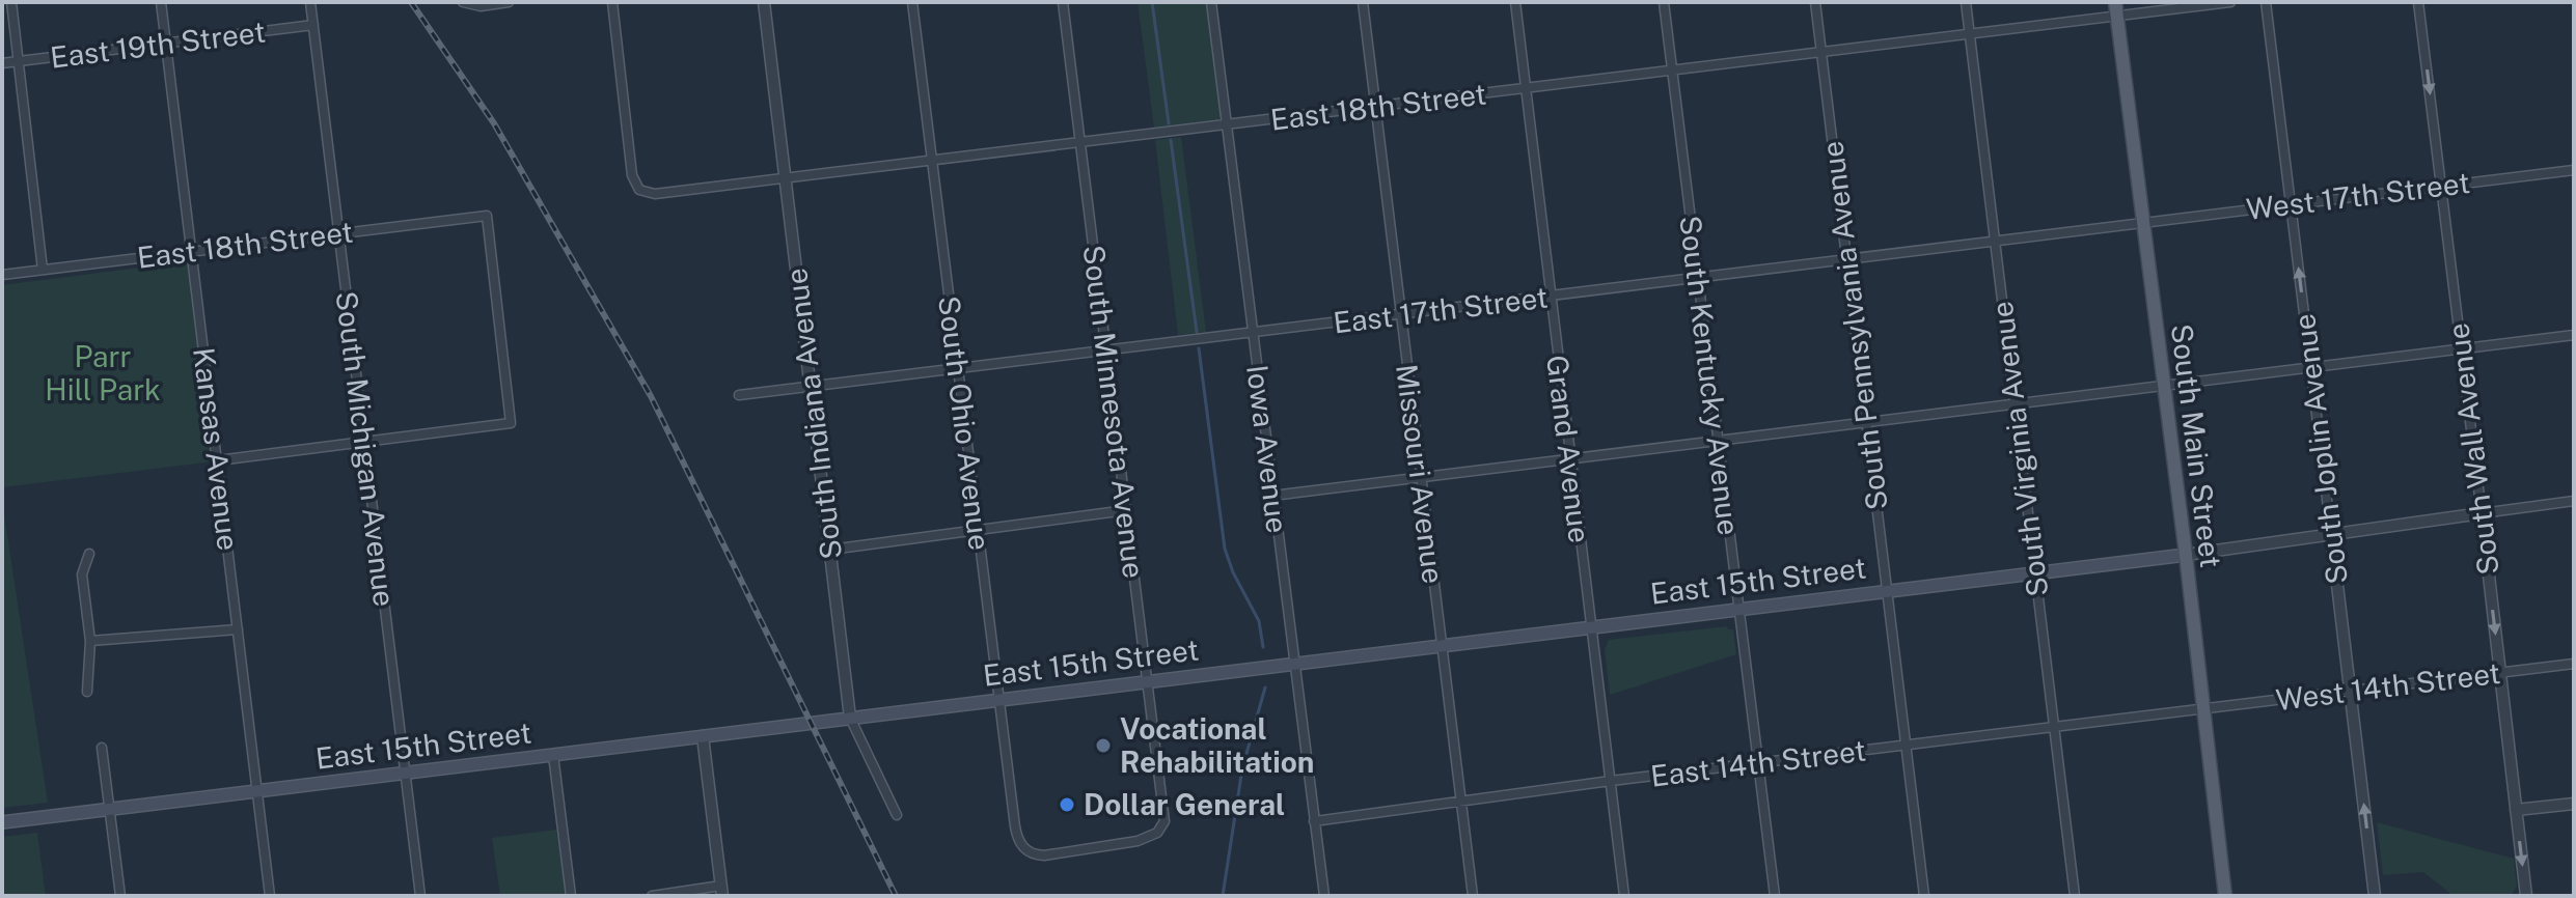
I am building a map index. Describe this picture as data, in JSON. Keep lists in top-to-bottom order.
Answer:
{
  "streets": {
    "main road": ["South Main Street", "East 15th Street"],
    "street": [
      "East 19th Street",
      "East 18th Street",
      "West 17th Street",
      "East 17th Street",
      "South Pennsylvania Avenue",
      "South Kentucky Avenue",
      "South Minnesota Avenue",
      "South Indiana Avenue",
      "South Ohio Avenue",
      "Kansas Avenue",
      "South Michigan Avenue",
      "Iowa Avenue",
      "Grand Avenue",
      "South Virginia Avenue",
      "South Joplin Avenue",
      "South Wall Avenue",
      "Missouri Avenue",
      "West 14th Street",
      "East 14th Street"
    ]
  },
  "crossings": [
    ["East 19th Street", "Kansas Avenue"],
    ["East 19th Street", "South Michigan Avenue"],
    ["East 18th Street", "South Pennsylvania Avenue"],
    ["East 18th Street", "South Kentucky Avenue"],
    ["East 18th Street", "South Minnesota Avenue"],
    ["East 18th Street", "South Indiana Avenue"],
    ["East 18th Street", "South Ohio Avenue"],
    ["East 18th Street", "South Main Street"],
    ["East 18th Street", "Kansas Avenue"],
    ["East 18th Street", "South Michigan Avenue"],
    ["East 18th Street", "Iowa Avenue"],
    ["East 18th Street", "Grand Avenue"],
    ["East 18th Street", "South Virginia Avenue"],
    ["East 18th Street", "Missouri Avenue"],
    ["West 17th Street", "East 17th Street"],
    ["West 17th Street", "South Main Street"],
    ["West 17th Street", "South Joplin Avenue"],
    ["West 17th Street", "South Wall Avenue"],
    ["East 17th Street", "South Pennsylvania Avenue"],
    ["East 17th Street", "South Kentucky Avenue"],
    ["East 17th Street", "South Minnesota Avenue"],
    ["East 17th Street", "South Indiana Avenue"],
    ["East 17th Street", "South Ohio Avenue"],
    ["East 17th Street", "South Main Street"],
    ["East 17th Street", "Iowa Avenue"],
    ["East 17th Street", "Grand Avenue"],
    ["East 17th Street", "South Virginia Avenue"],
    ["East 17th Street", "Missouri Avenue"],
    ["South Pennsylvania Avenue", "East 15th Street"],
    ["South Pennsylvania Avenue", "East 14th Street"],
    ["South Kentucky Avenue", "East 15th Street"],
    ["South Kentucky Avenue", "East 14th Street"],
    ["South Minnesota Avenue", "South Ohio Avenue"],
    ["South Minnesota Avenue", "East 15th Street"],
    ["South Indiana Avenue", "East 15th Street"],
    ["South Ohio Avenue", "East 15th Street"],
    ["South Main Street", "East 15th Street"],
    ["South Main Street", "West 14th Street"],
    ["South Main Street", "East 14th Street"],
    ["Kansas Avenue", "East 15th Street"],
    ["South Michigan Avenue", "East 15th Street"],
    ["Iowa Avenue", "East 15th Street"],
    ["Iowa Avenue", "East 14th Street"],
    ["Grand Avenue", "East 15th Street"],
    ["Grand Avenue", "East 14th Street"],
    ["South Virginia Avenue", "East 15th Street"],
    ["South Virginia Avenue", "East 14th Street"],
    ["South Joplin Avenue", "West 14th Street"],
    ["South Wall Avenue", "West 14th Street"],
    ["Missouri Avenue", "East 15th Street"],
    ["Missouri Avenue", "East 14th Street"],
    ["West 14th Street", "East 14th Street"]
  ],
  "one_way": ["South Joplin Avenue", "South Wall Avenue"],
  "parks": ["Parr Hill Park"],
  "places": ["Vocational Rehabilitation", "Dollar General"]
}
